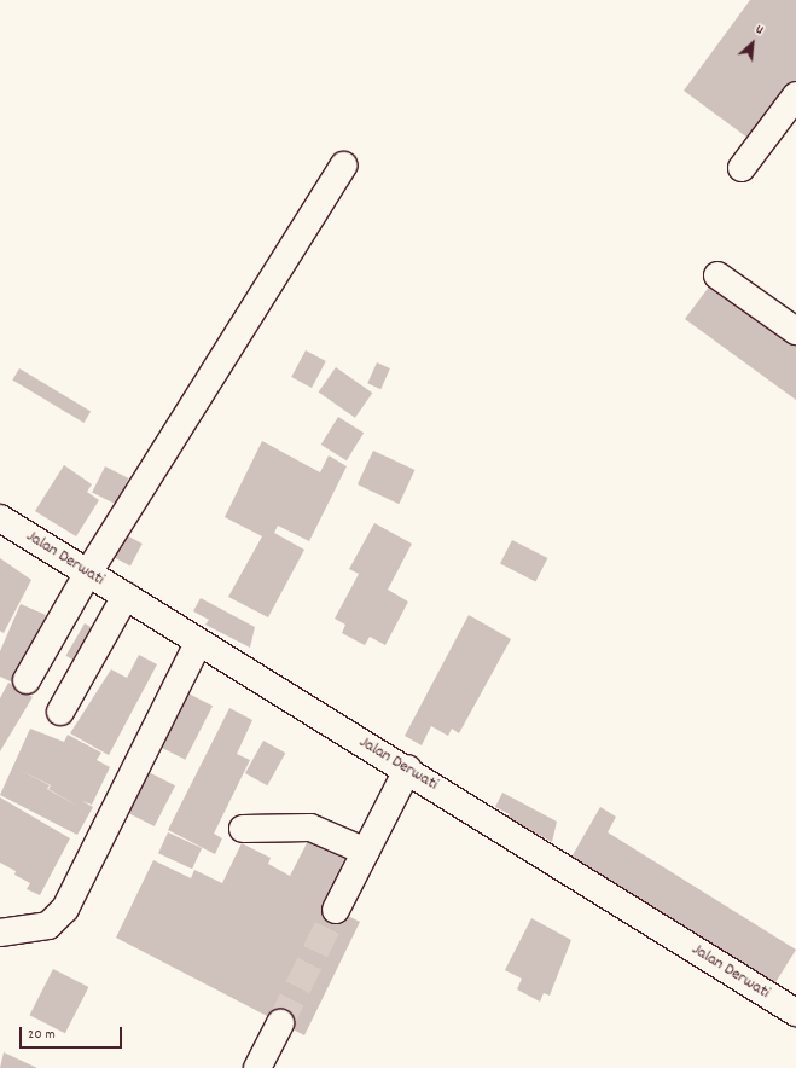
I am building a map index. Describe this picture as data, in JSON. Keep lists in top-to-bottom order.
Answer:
{
  "streets": {
    "street": ["Jalan Derwati"]
  },
  "scale_bar": "20 m",
  "north": "top right"
}
